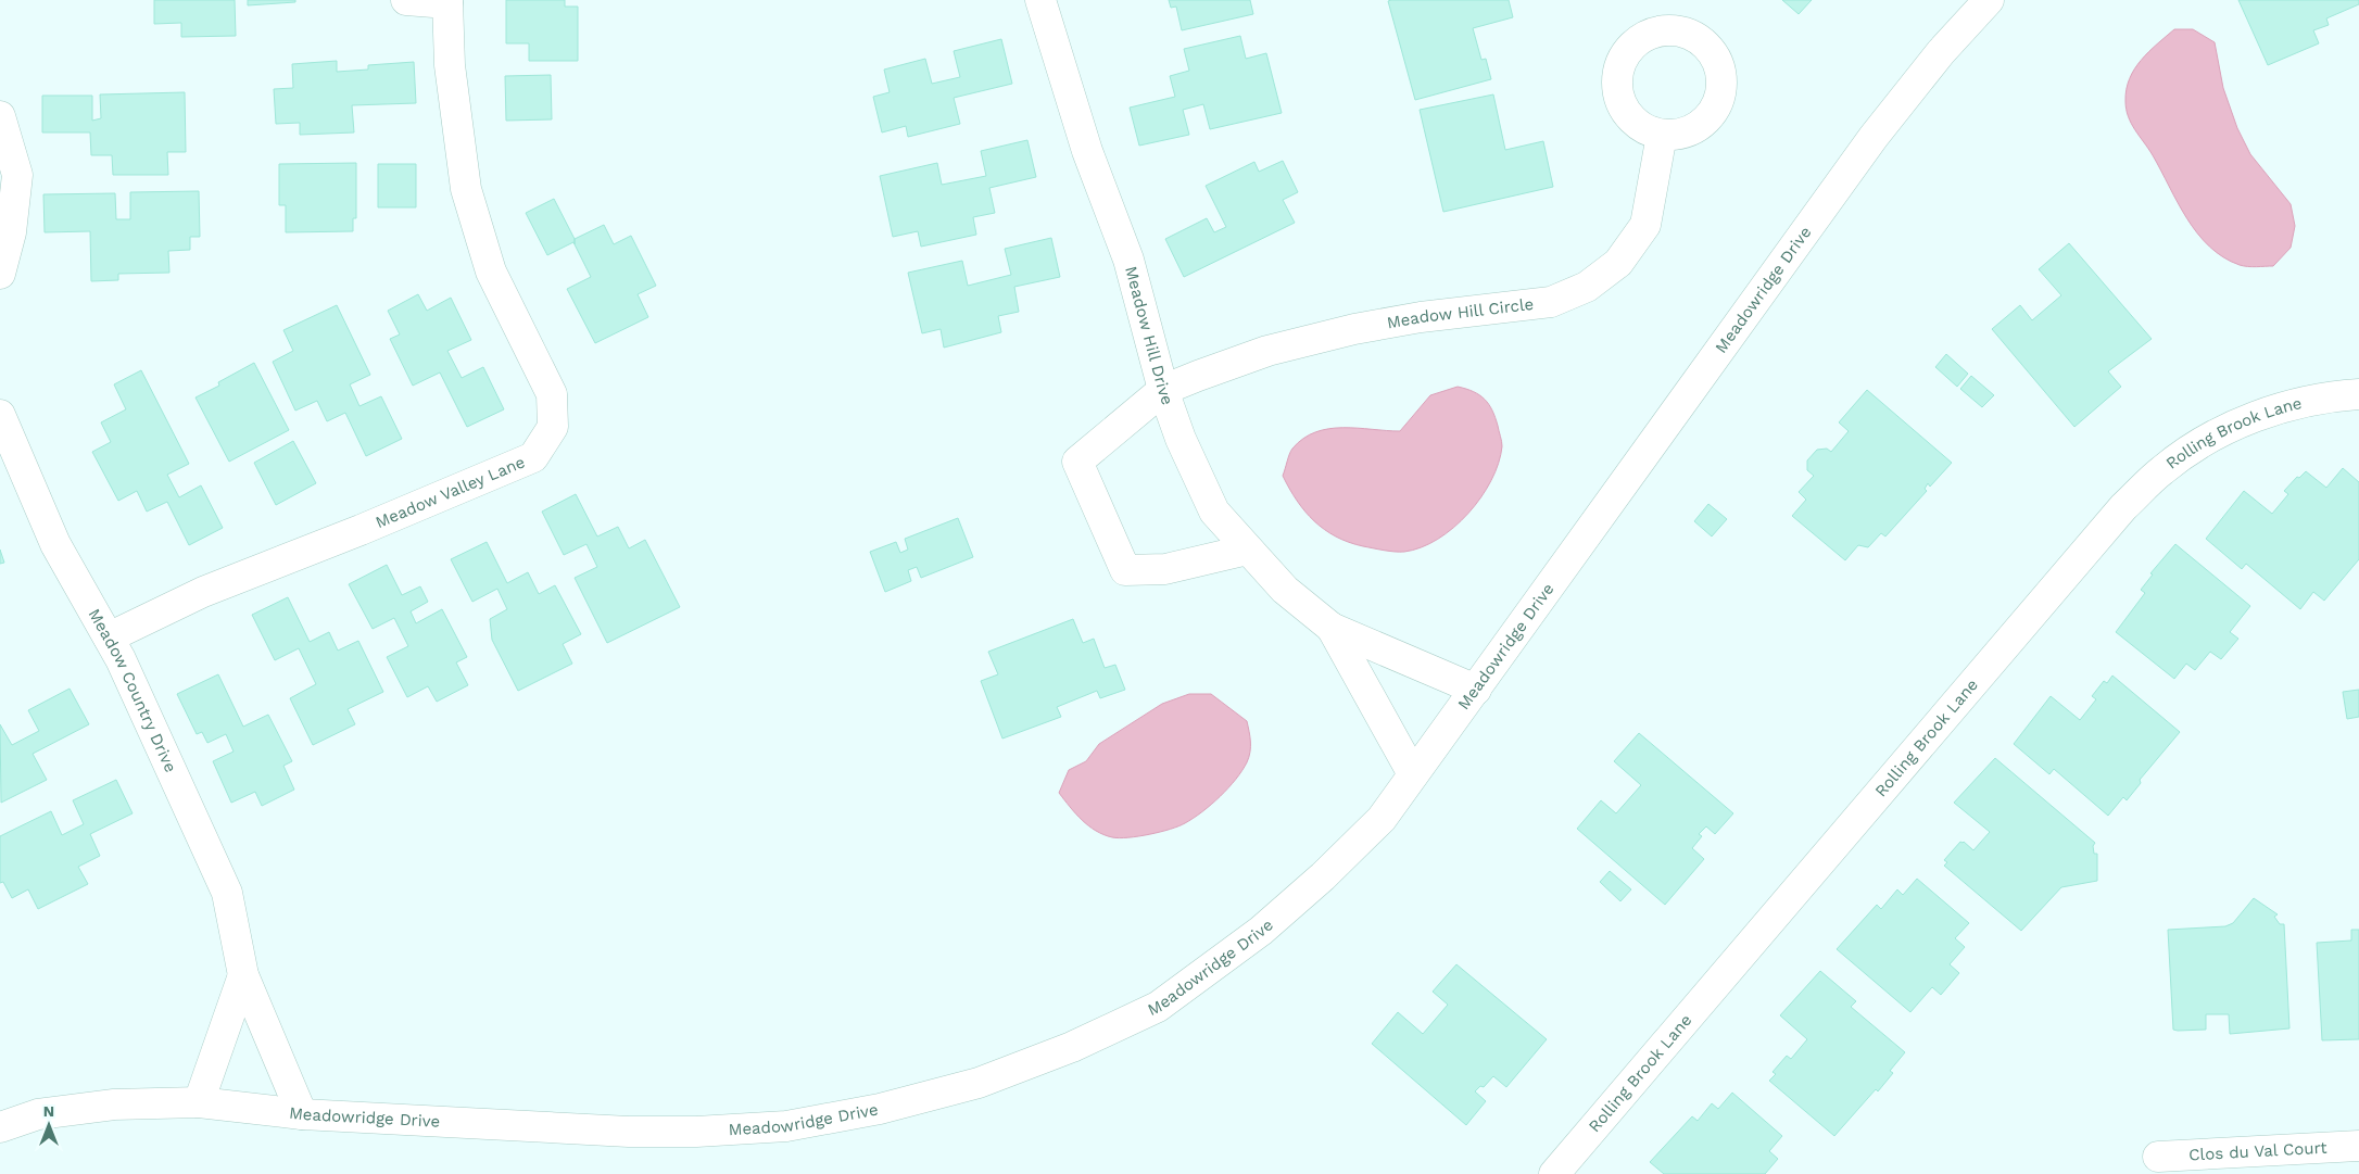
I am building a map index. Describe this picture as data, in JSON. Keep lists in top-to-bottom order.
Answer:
{
  "streets": {
    "street": [
      "Meadowridge Drive",
      "Meadow Hill Circle",
      "Meadow Hill Drive",
      "Rolling Brook Lane",
      "Meadow Valley Lane",
      "Meadow Country Drive",
      "Clos du Val Court"
    ]
  },
  "crossings": [
    ["Meadowridge Drive", "Meadow Hill Drive"],
    ["Meadowridge Drive", "Meadow Country Drive"],
    ["Meadow Hill Circle", "Meadow Hill Drive"],
    ["Meadow Valley Lane", "Meadow Country Drive"]
  ],
  "north": "top"
}
